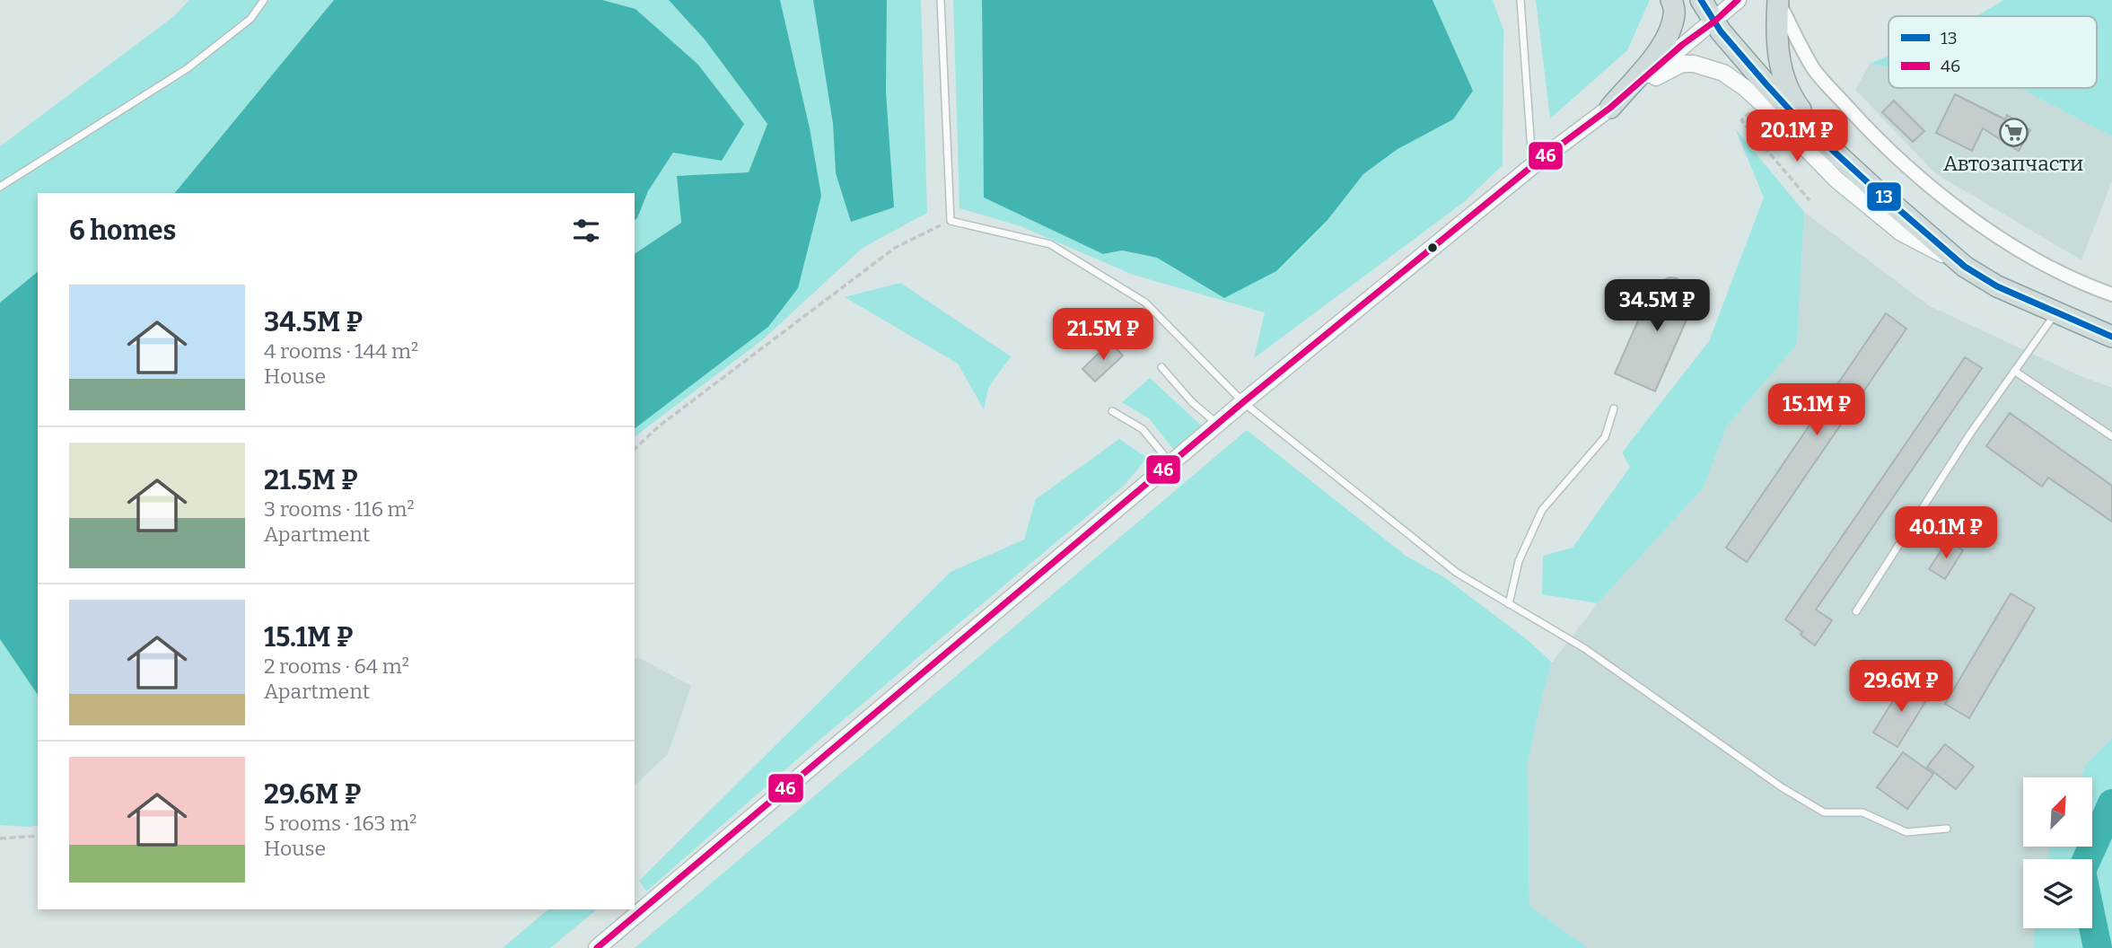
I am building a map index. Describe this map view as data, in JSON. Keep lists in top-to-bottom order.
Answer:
{
  "places": {
    "supermarket": ["Автозапчасти"]
  },
  "lines": ["transit line 13", "transit line 46"],
  "legend": ["13", "46"],
  "north": "top right",
  "page": {
    "price": [
      "20.1M ₽",
      "34.5M ₽",
      "21.5M ₽",
      "15.1M ₽",
      "40.1M ₽",
      "29.6M ₽"
    ],
    "heading": "6 homes",
    "list": [
      {
        "name": "34.5M ₽",
        "note": "4 rooms · 144 m² · House"
      },
      {
        "name": "21.5M ₽",
        "note": "3 rooms · 116 m² · Apartment"
      },
      {
        "name": "15.1M ₽",
        "note": "2 rooms · 64 m² · Apartment"
      },
      {
        "name": "29.6M ₽",
        "note": "5 rooms · 163 m² · House"
      }
    ]
  }
}
